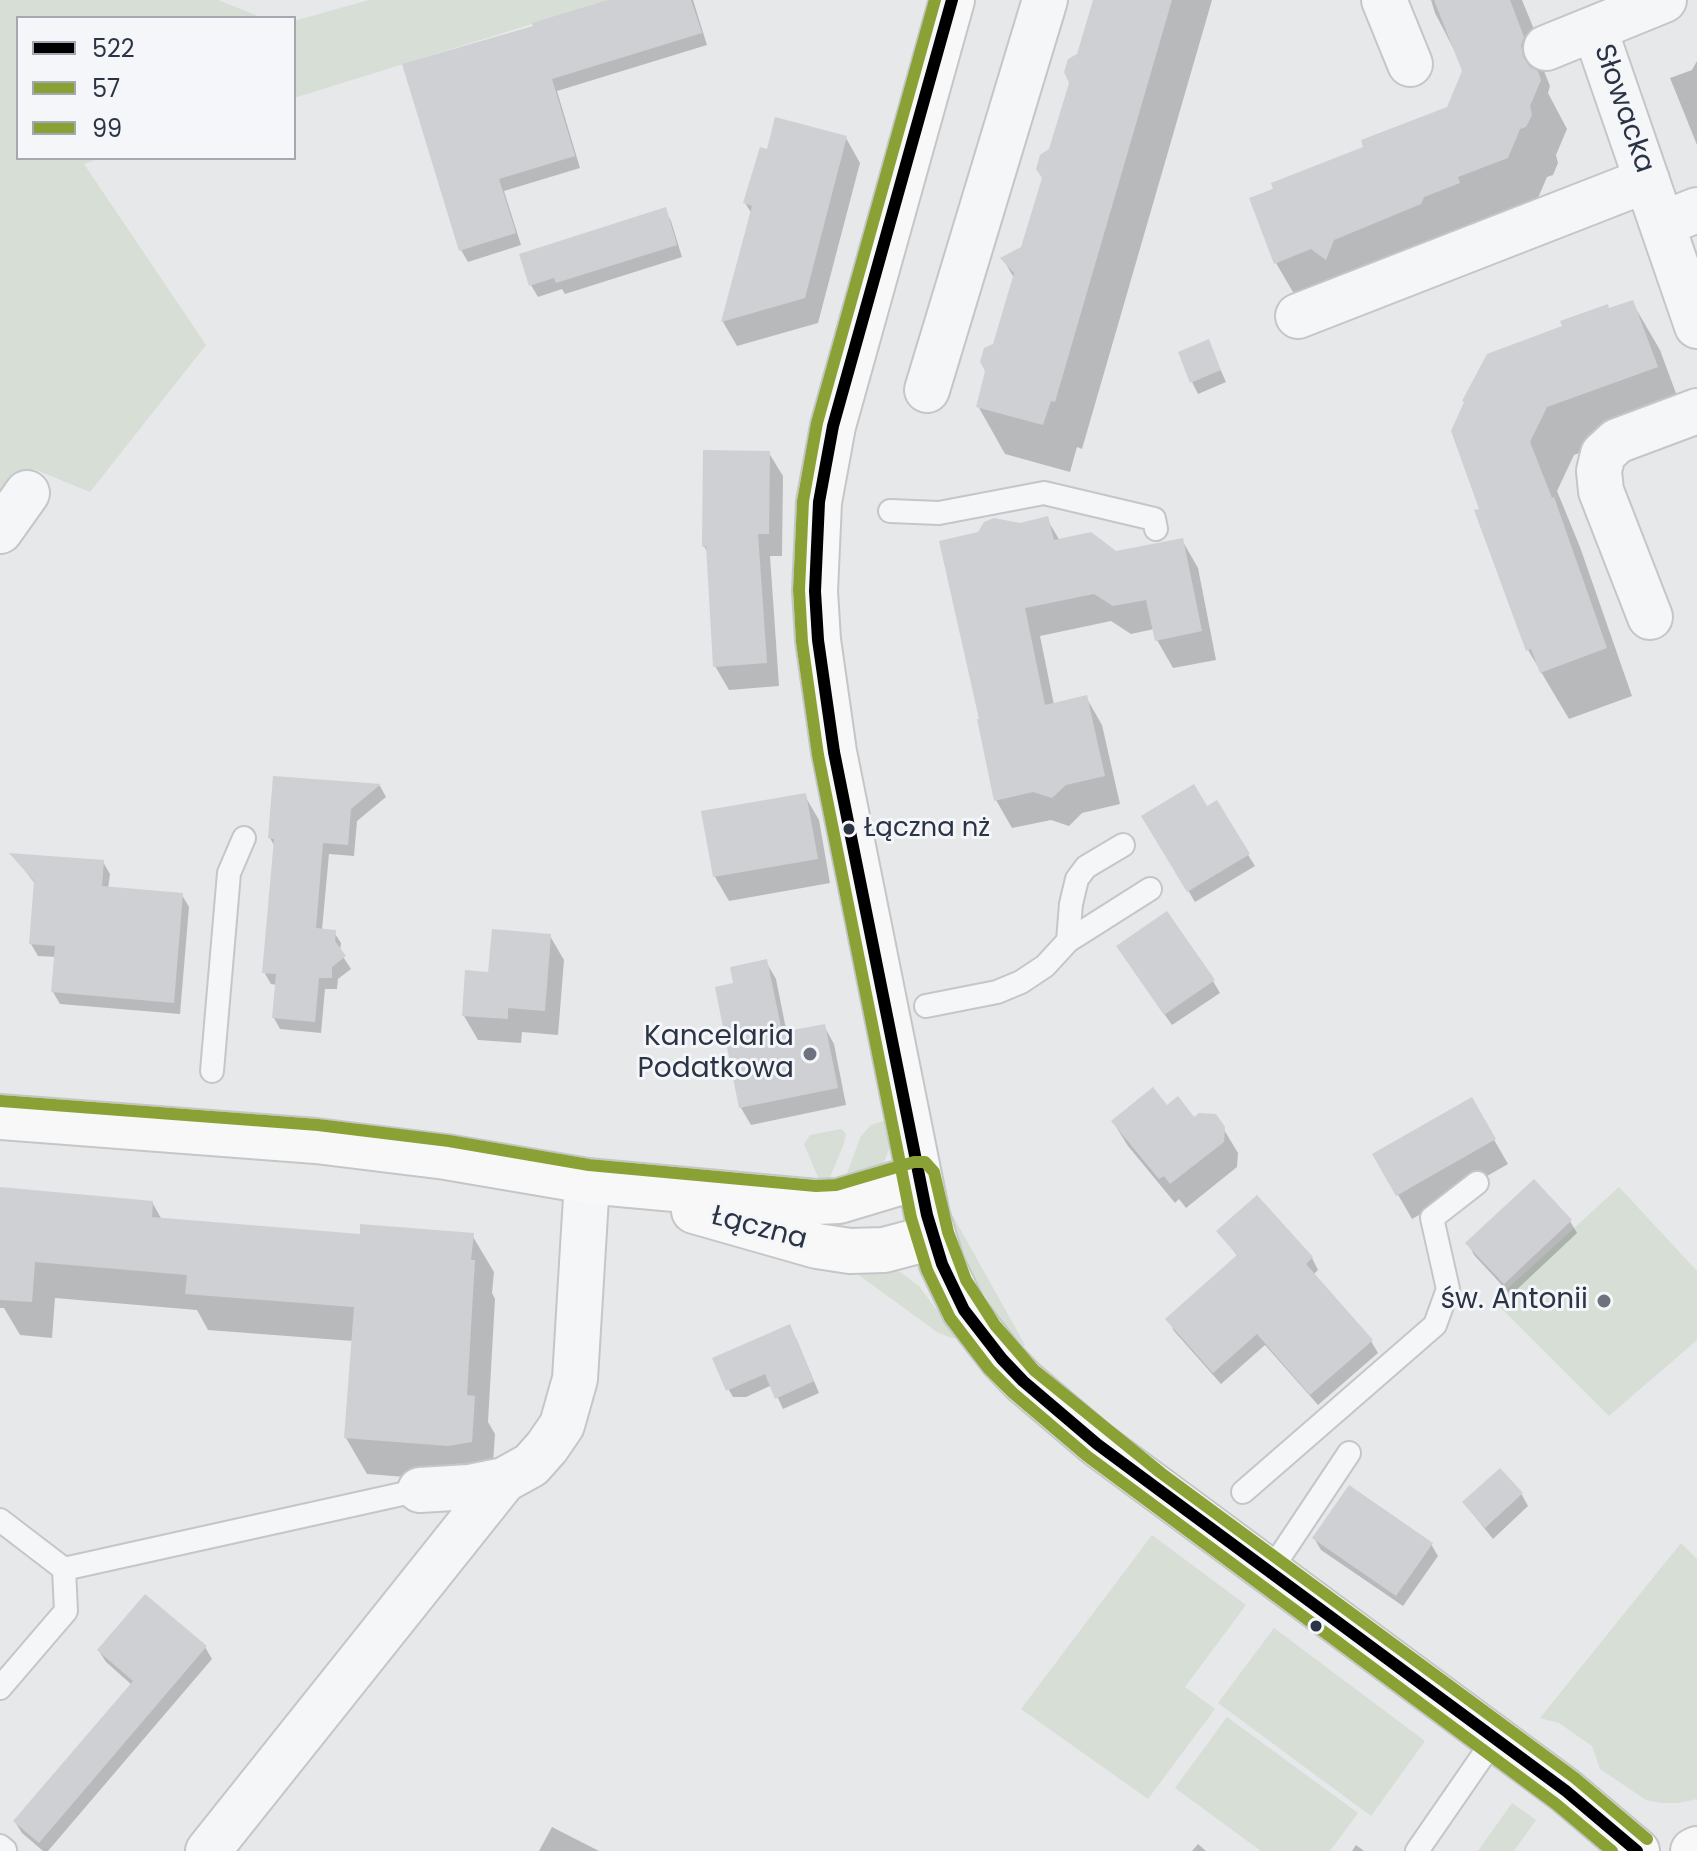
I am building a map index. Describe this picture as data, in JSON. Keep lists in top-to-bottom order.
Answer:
{
  "streets": {
    "street": ["Słowacka", "Łączna"]
  },
  "places": ["Łączna nż", "Kancelaria Podatkowa", "św. Antonii"],
  "lines": ["transit line 522", "transit line 57", "transit line 99"],
  "legend": ["522", "57", "99"]
}
